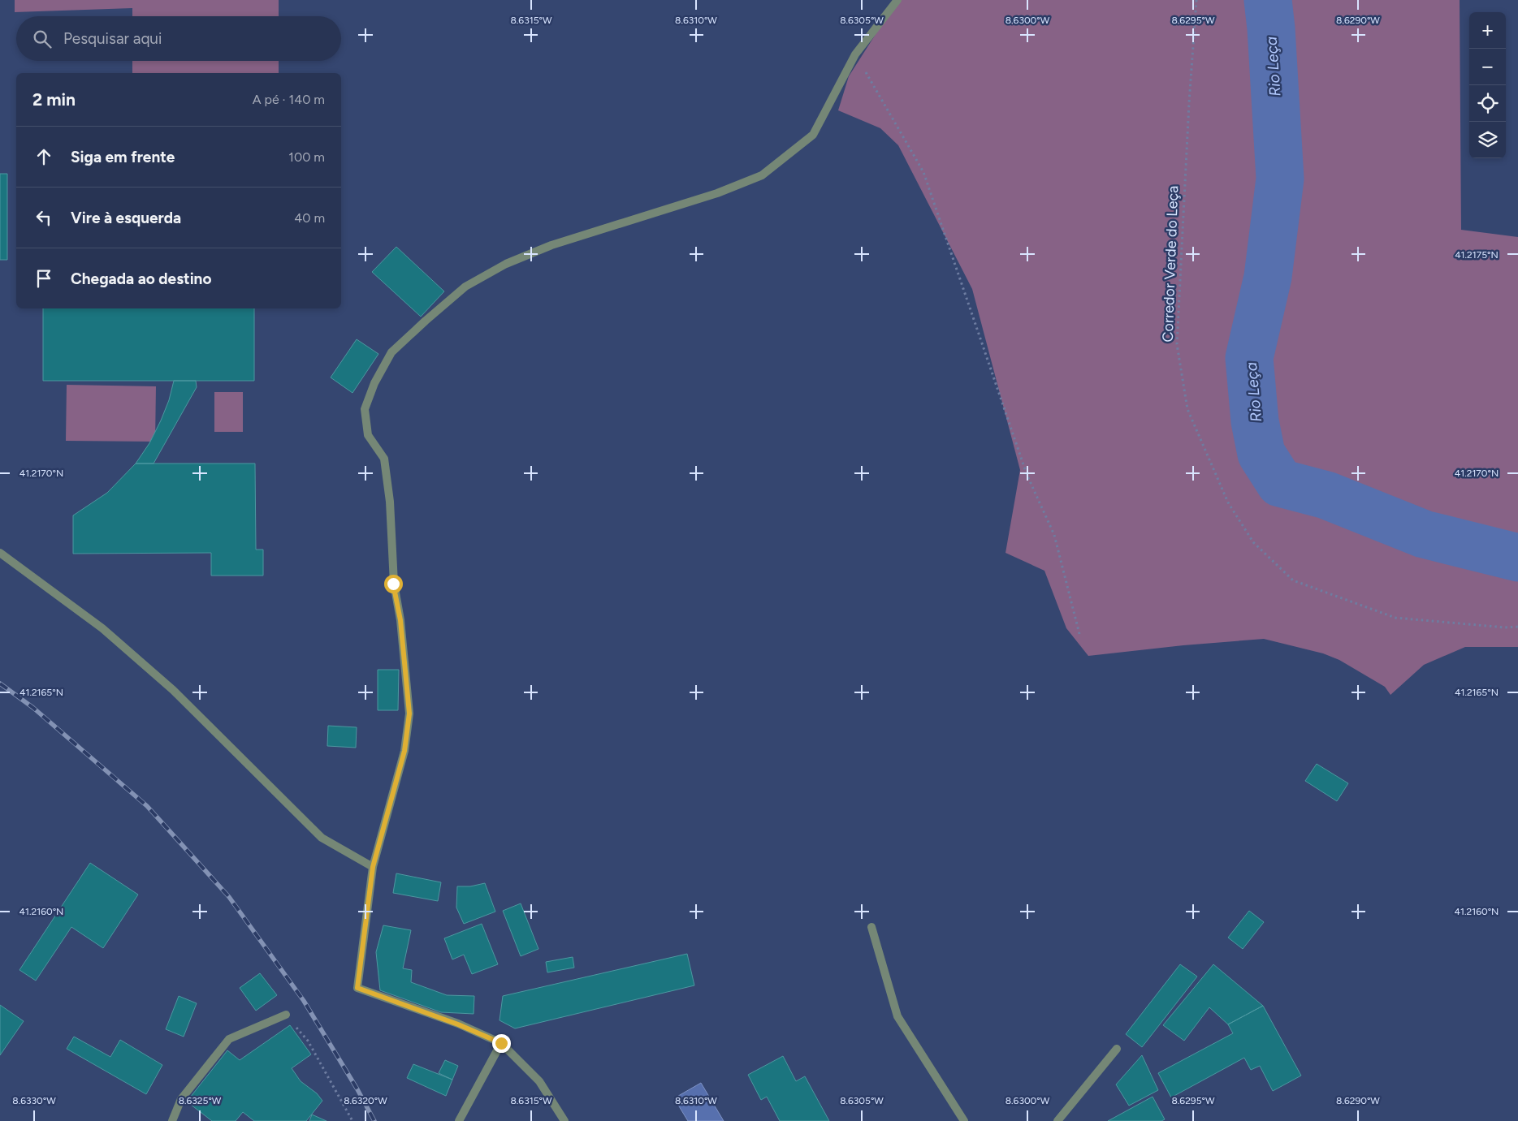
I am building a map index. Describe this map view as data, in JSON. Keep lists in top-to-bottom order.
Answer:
{
  "streets": {
    "path": ["Corredor Verde do Leça"]
  },
  "water": ["Rio Leça"],
  "page": {
    "map_buttons": ["+", "−"],
    "search": "Pesquisar aqui",
    "heading": ["2 min", "A pé · 140 m"],
    "list": [
      ["Siga em frente", "100 m"],
      ["Vire à esquerda", "40 m"],
      "Chegada ao destino"
    ]
  },
  "coordinates": [
    "8.6315°W",
    "8.6310°W",
    "8.6305°W",
    "8.6300°W",
    "8.6295°W",
    "8.6290°W",
    "41.2175°N",
    "41.2170°N",
    "41.2165°N",
    "41.2160°N",
    "8.6330°W",
    "8.6325°W",
    "8.6320°W"
  ]
}
